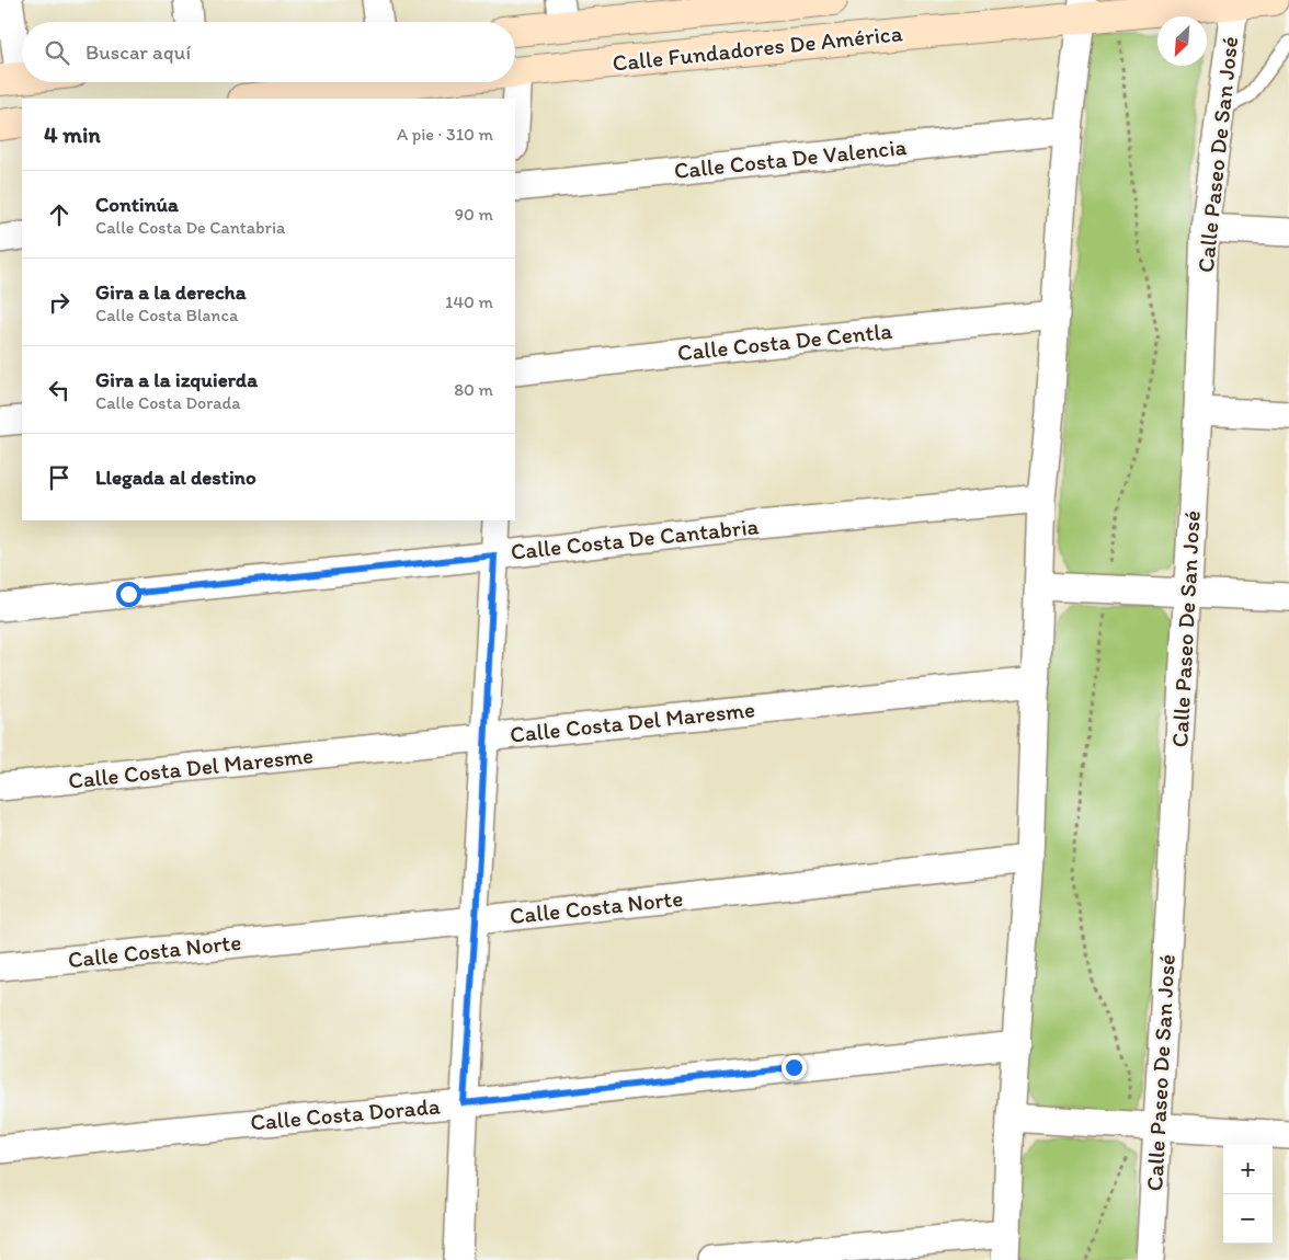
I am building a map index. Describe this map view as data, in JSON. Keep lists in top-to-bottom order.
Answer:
{
  "streets": {
    "main road": ["Calle Fundadores De América"],
    "street": [
      "Calle Paseo De San José",
      "Calle Costa De Valencia",
      "Calle Costa De Centla",
      "Calle Costa De Cantabria",
      "Calle Costa Del Maresme",
      "Calle Costa Norte",
      "Calle Costa Dorada"
    ]
  },
  "crossings": [
    ["Calle Fundadores De América", "Calle Paseo De San José"]
  ],
  "north": "bottom left",
  "page": {
    "search": "Buscar aquí",
    "heading": ["4 min", "A pie · 310 m"],
    "list": [
      ["Continúa", "Calle Costa De Cantabria", "90 m"],
      ["Gira a la derecha", "Calle Costa Blanca", "140 m"],
      ["Gira a la izquierda", "Calle Costa Dorada", "80 m"],
      "Llegada al destino"
    ],
    "map_buttons": ["+", "−"]
  }
}
